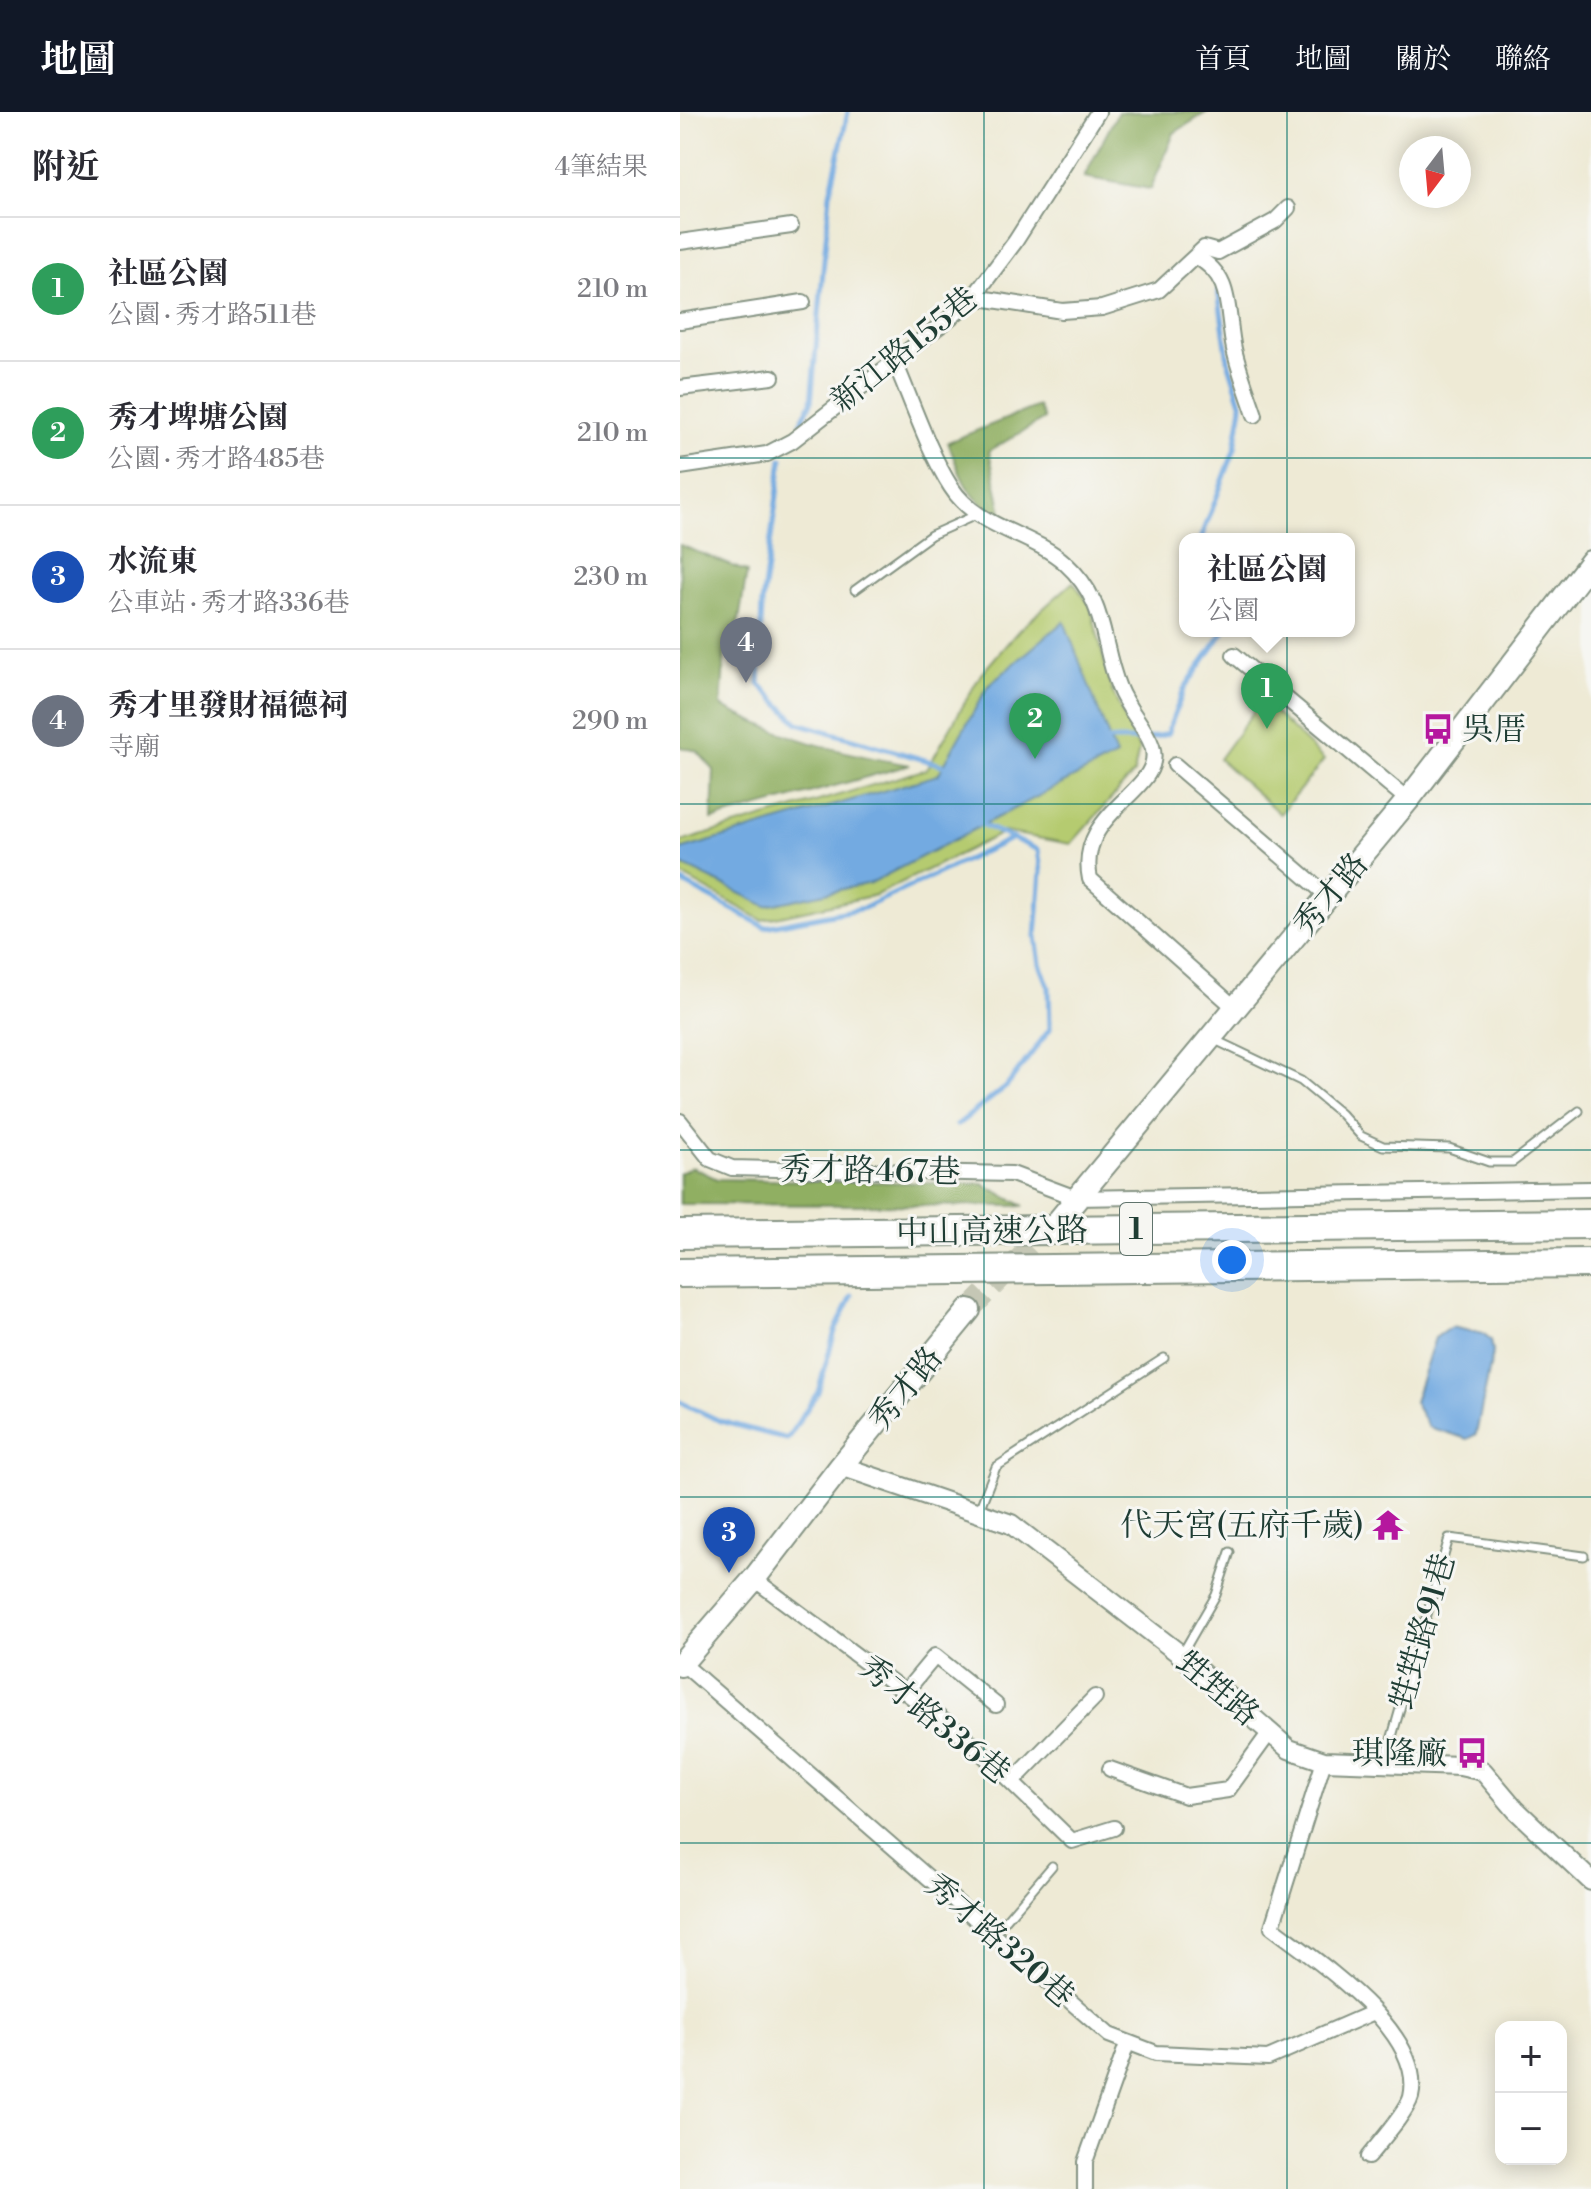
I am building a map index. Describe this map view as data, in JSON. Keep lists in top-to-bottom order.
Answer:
{
  "streets": {
    "highway": ["1", "中山高速公路"],
    "main road": ["秀才路"],
    "street": [
      "新江路155巷",
      "秀才路467巷",
      "甡甡路",
      "秀才路336巷",
      "秀才路320巷"
    ],
    "lane": ["甡甡路91巷"]
  },
  "crossings": [
    ["秀才路", "秀才路467巷"],
    ["秀才路", "甡甡路"],
    ["秀才路", "秀才路336巷"],
    ["秀才路", "秀才路320巷"],
    ["甡甡路91巷", "甡甡路"]
  ],
  "places": {
    "bus stop": ["吳厝", "琪隆廠"],
    "temple": ["代天宮(五府千歲)"]
  },
  "north": "bottom",
  "page": {
    "header": "地圖",
    "nav": [
      "首頁",
      "地圖",
      "關於",
      "聯絡"
    ],
    "heading": ["附近", "4筆結果"],
    "list": [
      {
        "mark": "1",
        "name": "社區公園",
        "note": "公園 · 秀才路511巷",
        "value": "210 m"
      },
      {
        "mark": "2",
        "name": "秀才埤塘公園",
        "note": "公園 · 秀才路485巷",
        "value": "210 m"
      },
      {
        "mark": "3",
        "name": "水流東",
        "note": "公車站 · 秀才路336巷",
        "value": "230 m"
      },
      {
        "mark": "4",
        "name": "秀才里發財福德祠",
        "note": "寺廟",
        "value": "290 m"
      }
    ],
    "popup": ["社區公園", "公園"],
    "pins": [
      "4",
      "1",
      "2",
      "3"
    ],
    "map_buttons": ["+", "−"]
  }
}
